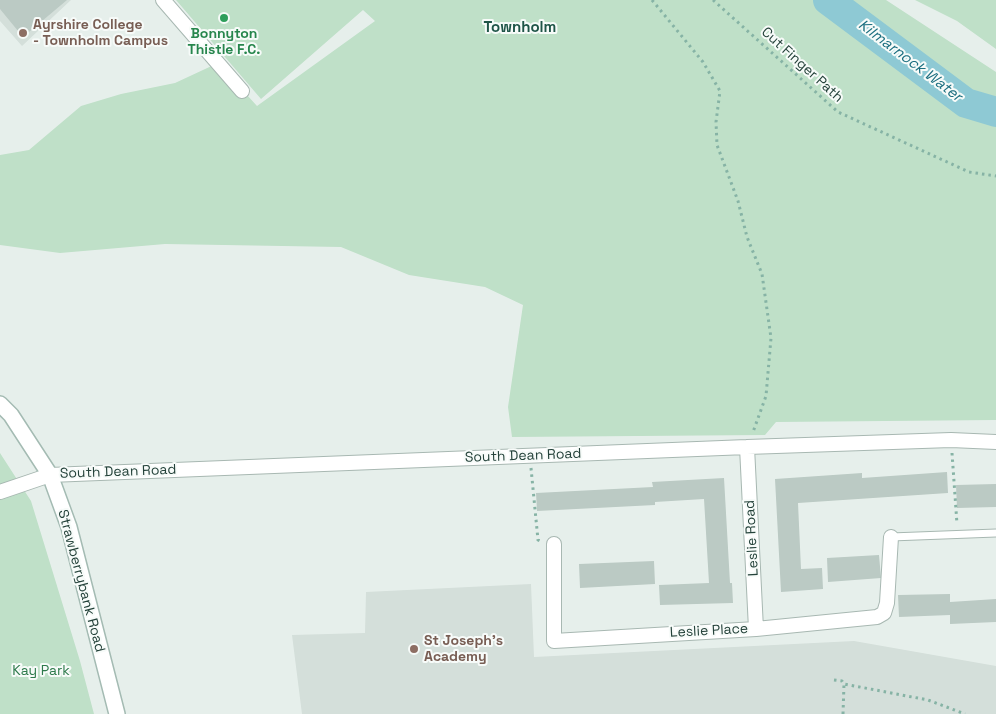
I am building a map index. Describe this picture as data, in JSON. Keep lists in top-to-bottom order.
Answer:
{
  "streets": {
    "main road": ["Strawberrybank Road"],
    "street": ["South Dean Road", "Leslie Road", "Leslie Place"],
    "path": ["Cut Finger Path"]
  },
  "crossings": [
    ["South Dean Road", "Leslie Road"],
    ["South Dean Road", "Strawberrybank Road"],
    ["Leslie Road", "Leslie Place"]
  ],
  "districts": ["Townholm"],
  "water": ["Kilmarnock Water"],
  "parks": ["Kay Park"],
  "places": ["Bonnyton Thistle F.C.", "Ayrshire College - Townholm Campus", "St Joseph's Academy"]
}
